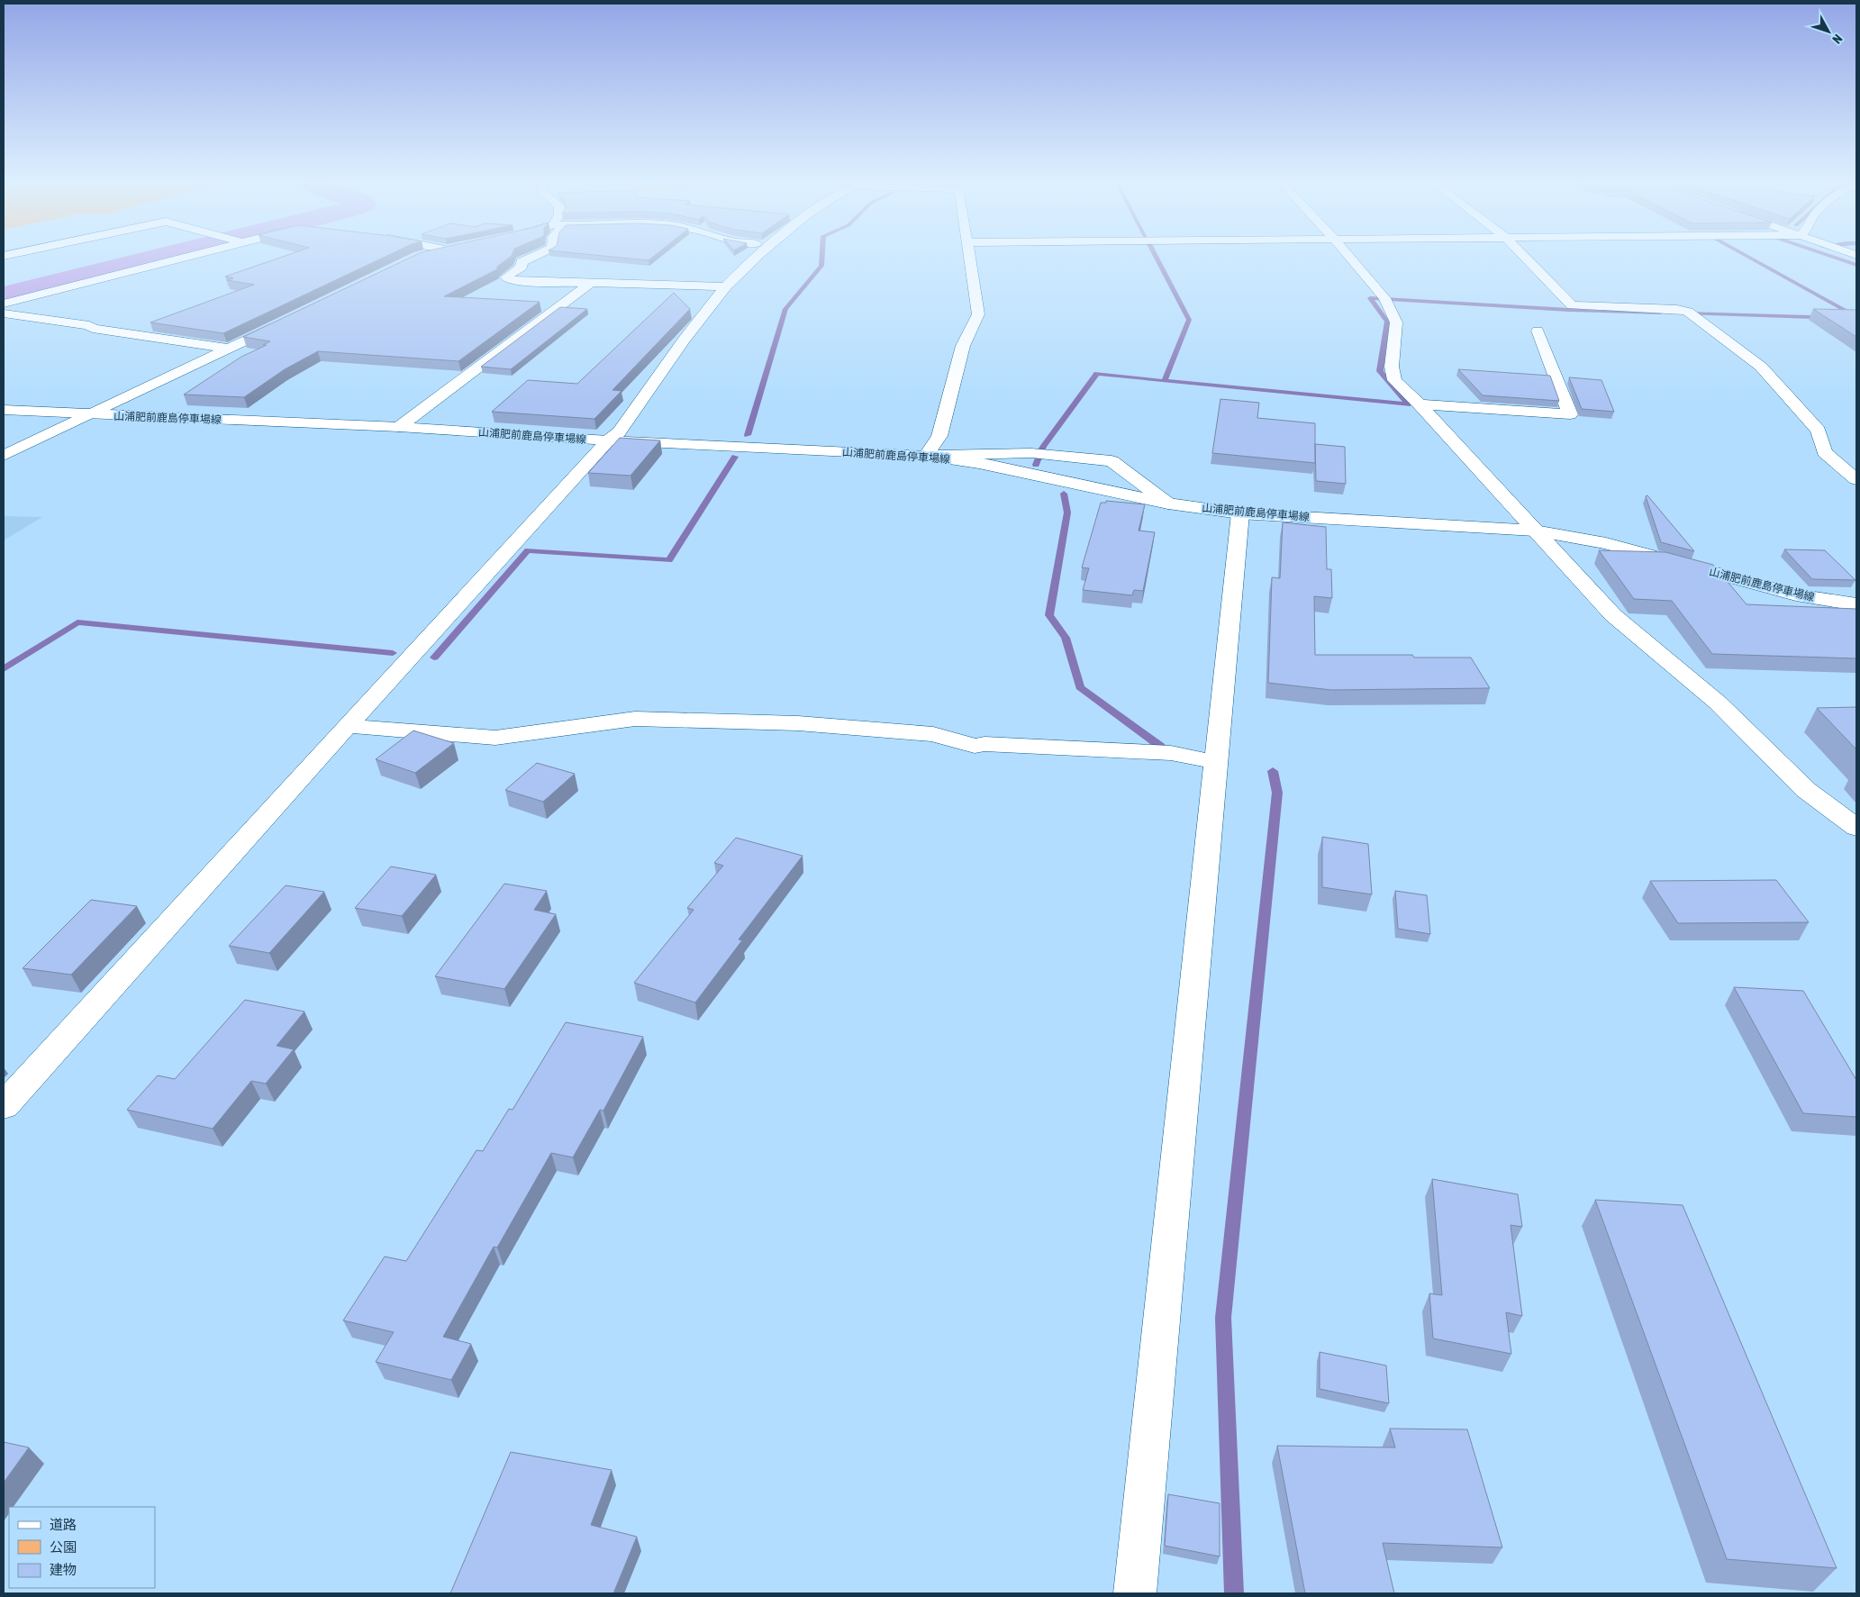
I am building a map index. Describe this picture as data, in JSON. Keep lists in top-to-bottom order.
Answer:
{
  "streets": {
    "main road": ["山浦肥前鹿島停車場線"]
  },
  "legend": ["道路", "公園", "建物"],
  "north": "bottom right"
}
